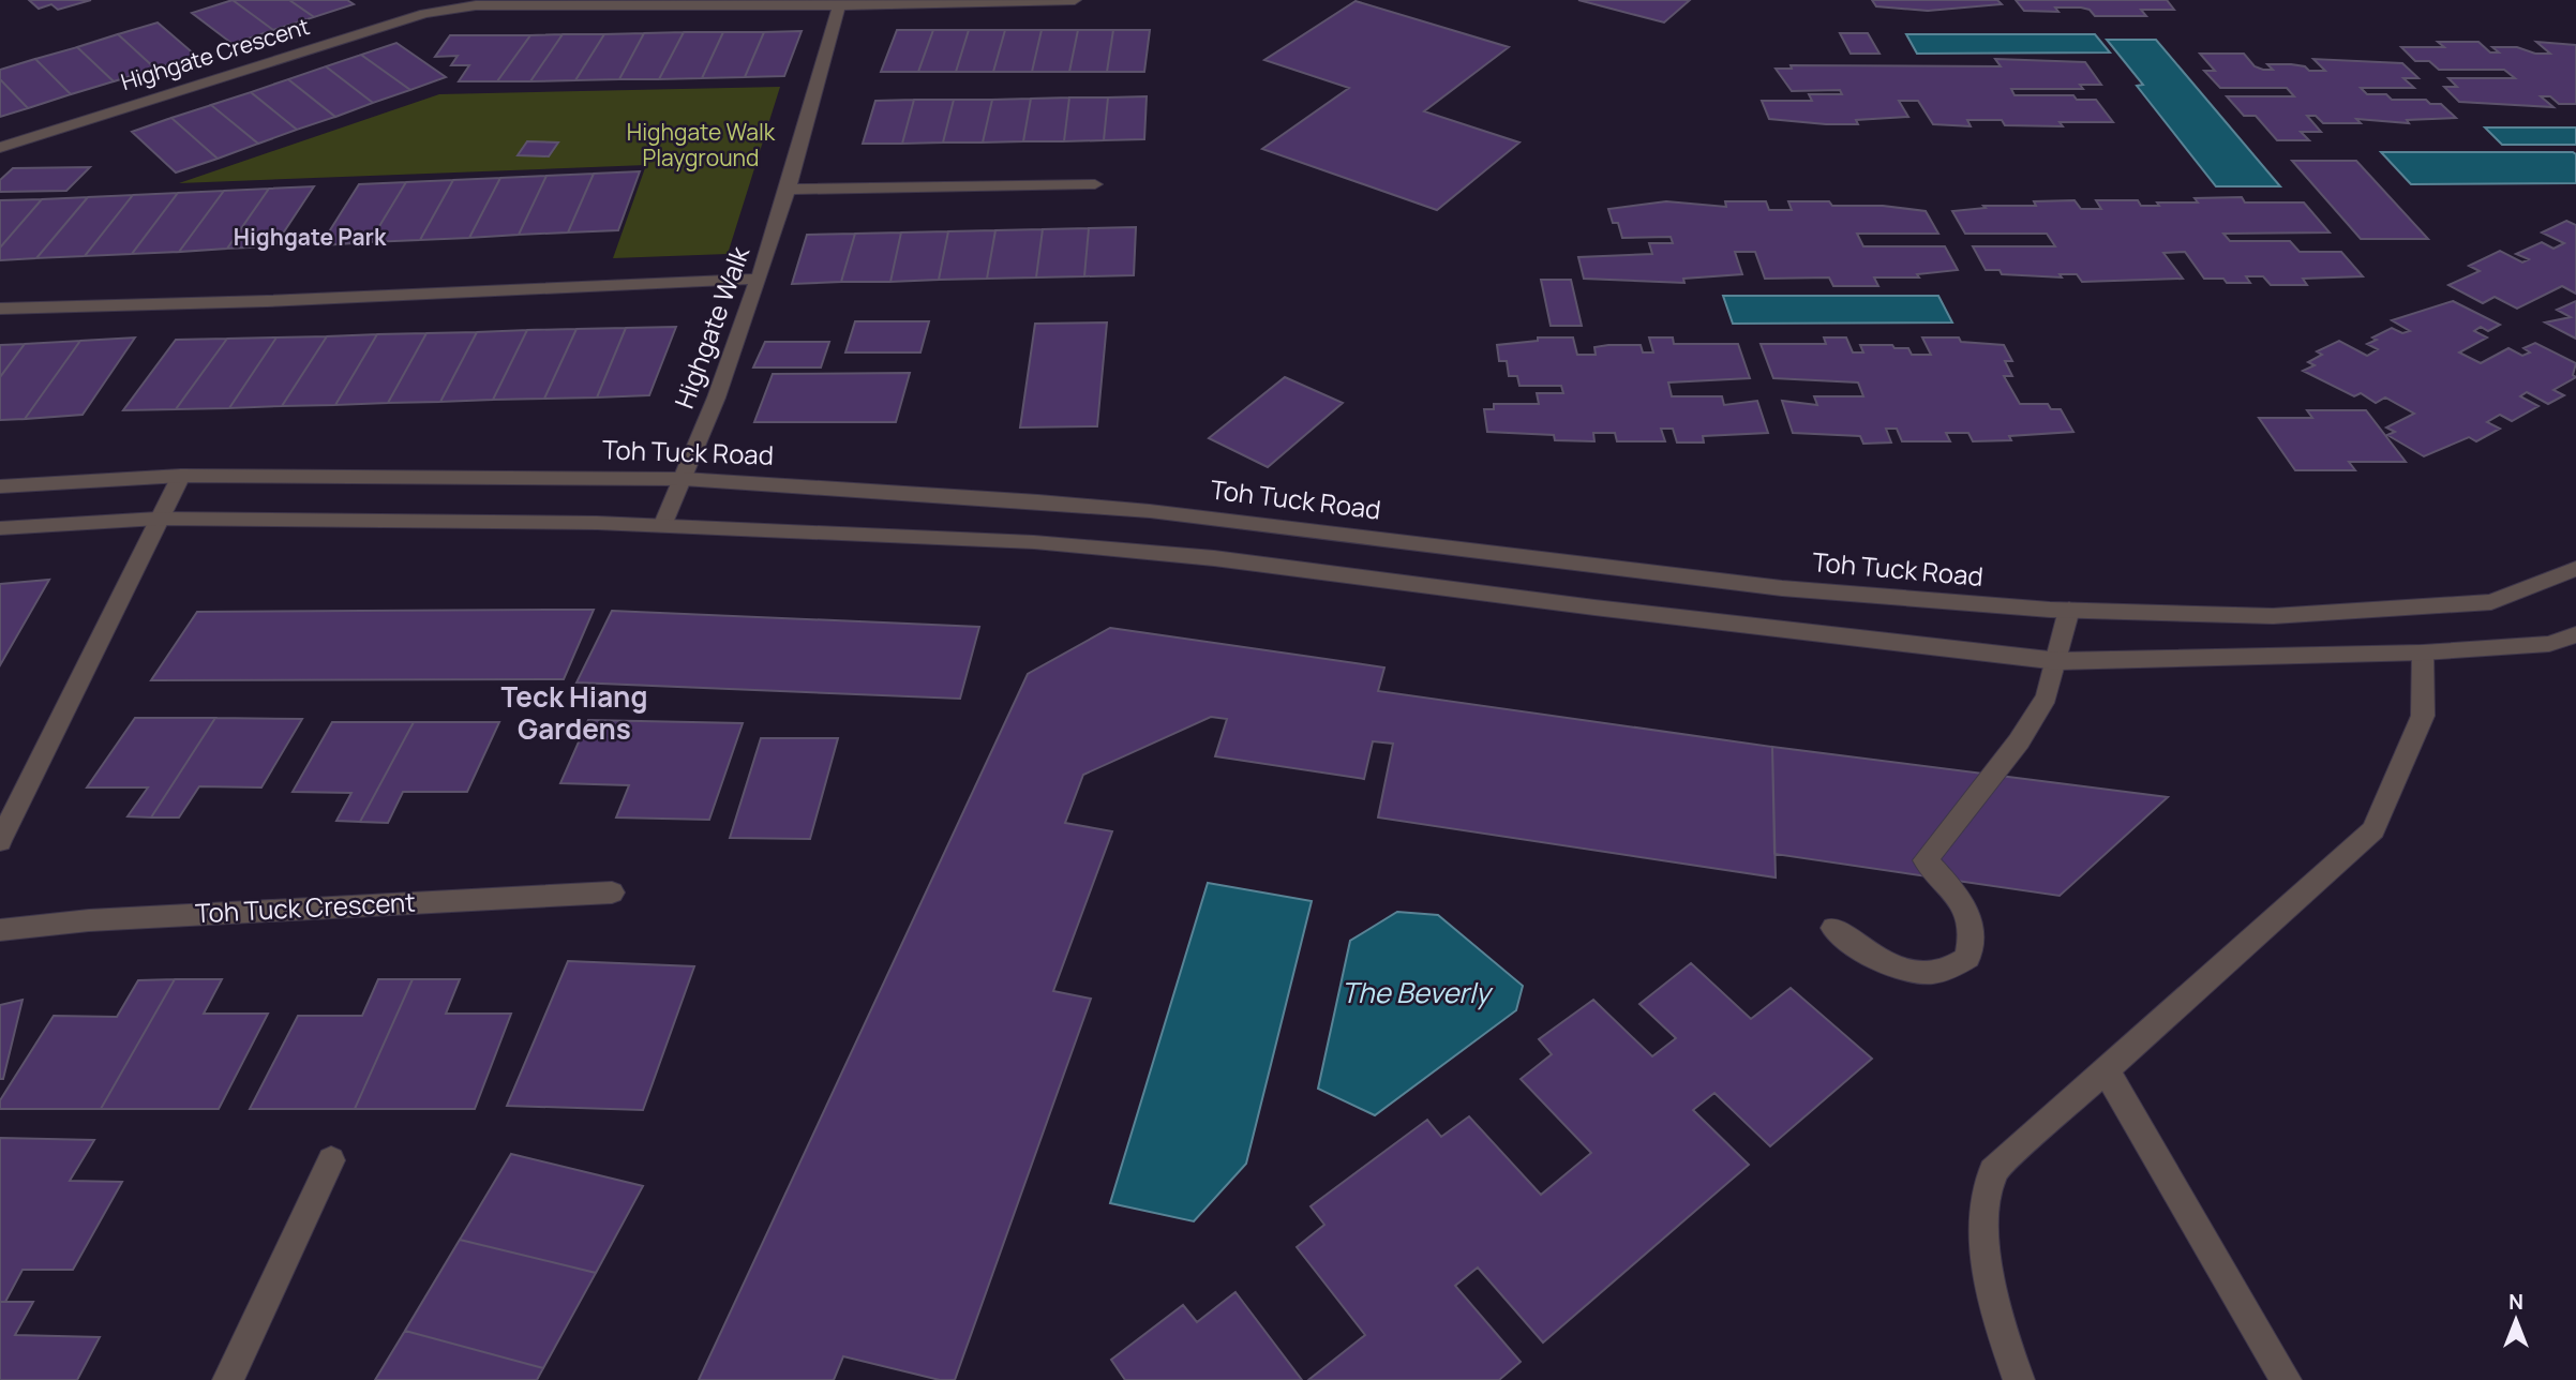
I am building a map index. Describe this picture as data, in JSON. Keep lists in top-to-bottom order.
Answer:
{
  "streets": {
    "street": [
      "Highgate Crescent",
      "Highgate Walk",
      "Toh Tuck Road",
      "Toh Tuck Crescent"
    ]
  },
  "crossings": [
    ["Highgate Crescent", "Highgate Walk"],
    ["Highgate Walk", "Toh Tuck Road"]
  ],
  "districts": ["Highgate Park", "Teck Hiang Gardens"],
  "water": ["The Beverly"],
  "parks": ["Highgate Walk Playground"],
  "north": "top"
}
